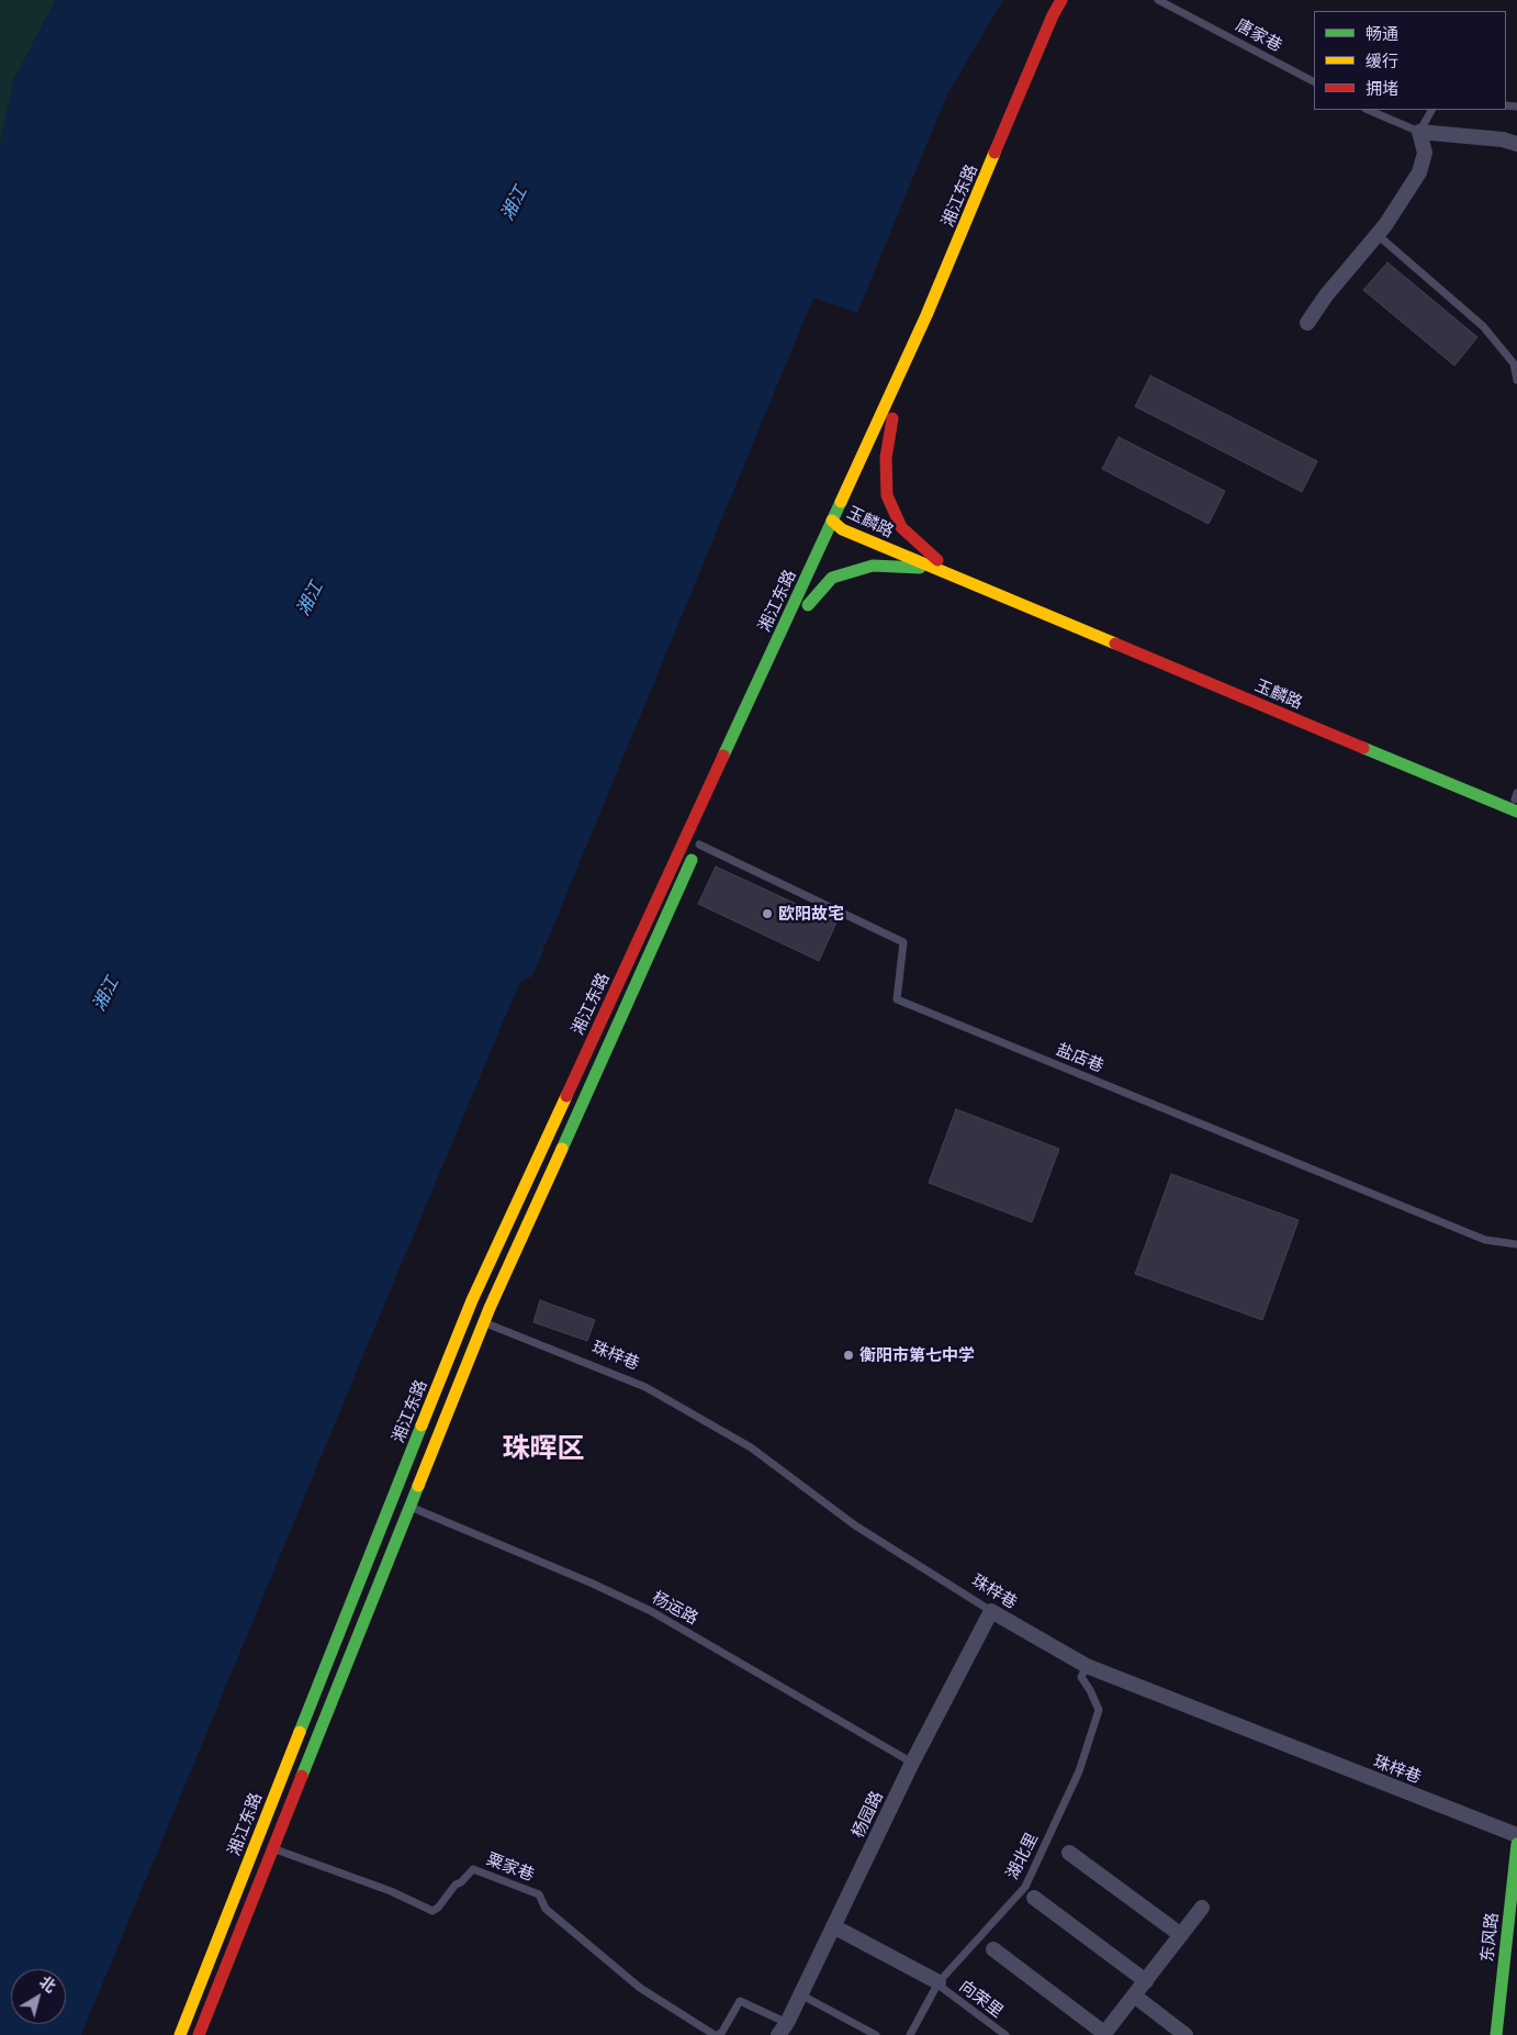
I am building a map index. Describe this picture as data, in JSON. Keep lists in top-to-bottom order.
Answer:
{
  "streets": {
    "main road": ["湘江东路", "玉麟路", "东风路"],
    "street": ["珠梓巷", "杨园路"],
    "lane": [
      "唐家巷",
      "盐店巷",
      "杨运路",
      "湖北里",
      "粟家巷",
      "向荣里"
    ]
  },
  "crossings": [
    ["湘江东路", "玉麟路"],
    ["湘江东路", "盐店巷"],
    ["湘江东路", "珠梓巷"],
    ["湘江东路", "杨运路"],
    ["湘江东路", "粟家巷"],
    ["珠梓巷", "杨园路"],
    ["珠梓巷", "湖北里"],
    ["杨运路", "杨园路"],
    ["杨园路", "粟家巷"],
    ["湖北里", "向荣里"]
  ],
  "districts": ["珠晖区"],
  "water": ["湘江"],
  "places": ["欧阳故宅", "衡阳市第七中学"],
  "legend": ["畅通", "缓行", "拥堵"],
  "north": "top right"
}
